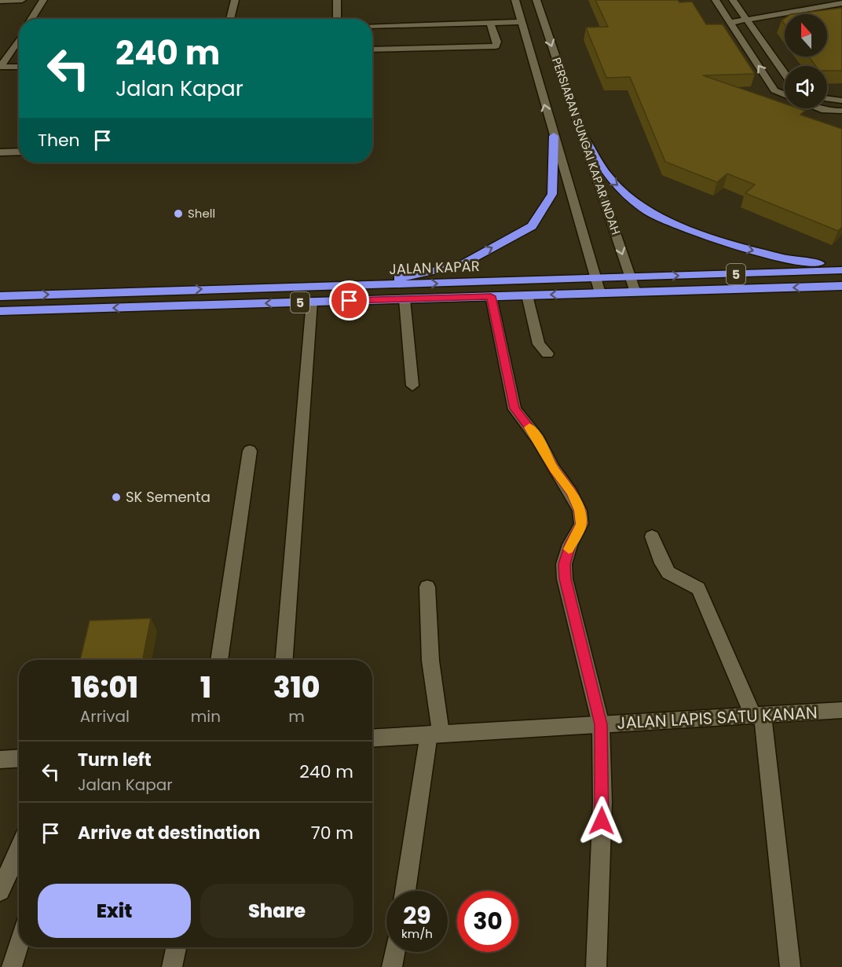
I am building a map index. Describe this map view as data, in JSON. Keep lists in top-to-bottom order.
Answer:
{
  "streets": {
    "highway": ["JALAN KAPAR", "5"],
    "street": ["PERSIARAN SUNGAI KAPAR INDAH", "JALAN LAPIS SATU KANAN"]
  },
  "crossings": [
    ["PERSIARAN SUNGAI KAPAR INDAH", "JALAN KAPAR"],
    ["PERSIARAN SUNGAI KAPAR INDAH", "5"]
  ],
  "places": ["Shell", "SK Sementa"],
  "north": "top",
  "page": {
    "turn": ["240 m", "Jalan Kapar"],
    "then": "Then",
    "eta": [
      "16:01",
      "Arrival",
      "1",
      "min",
      "310",
      "m"
    ],
    "list": [
      {
        "name": "Turn left",
        "note": "Jalan Kapar",
        "value": "240 m"
      },
      {
        "name": "Arrive at destination",
        "value": "70 m"
      }
    ],
    "buttons": ["Exit", "Share"],
    "speed": "29 km/h",
    "limit": "30"
  }
}
